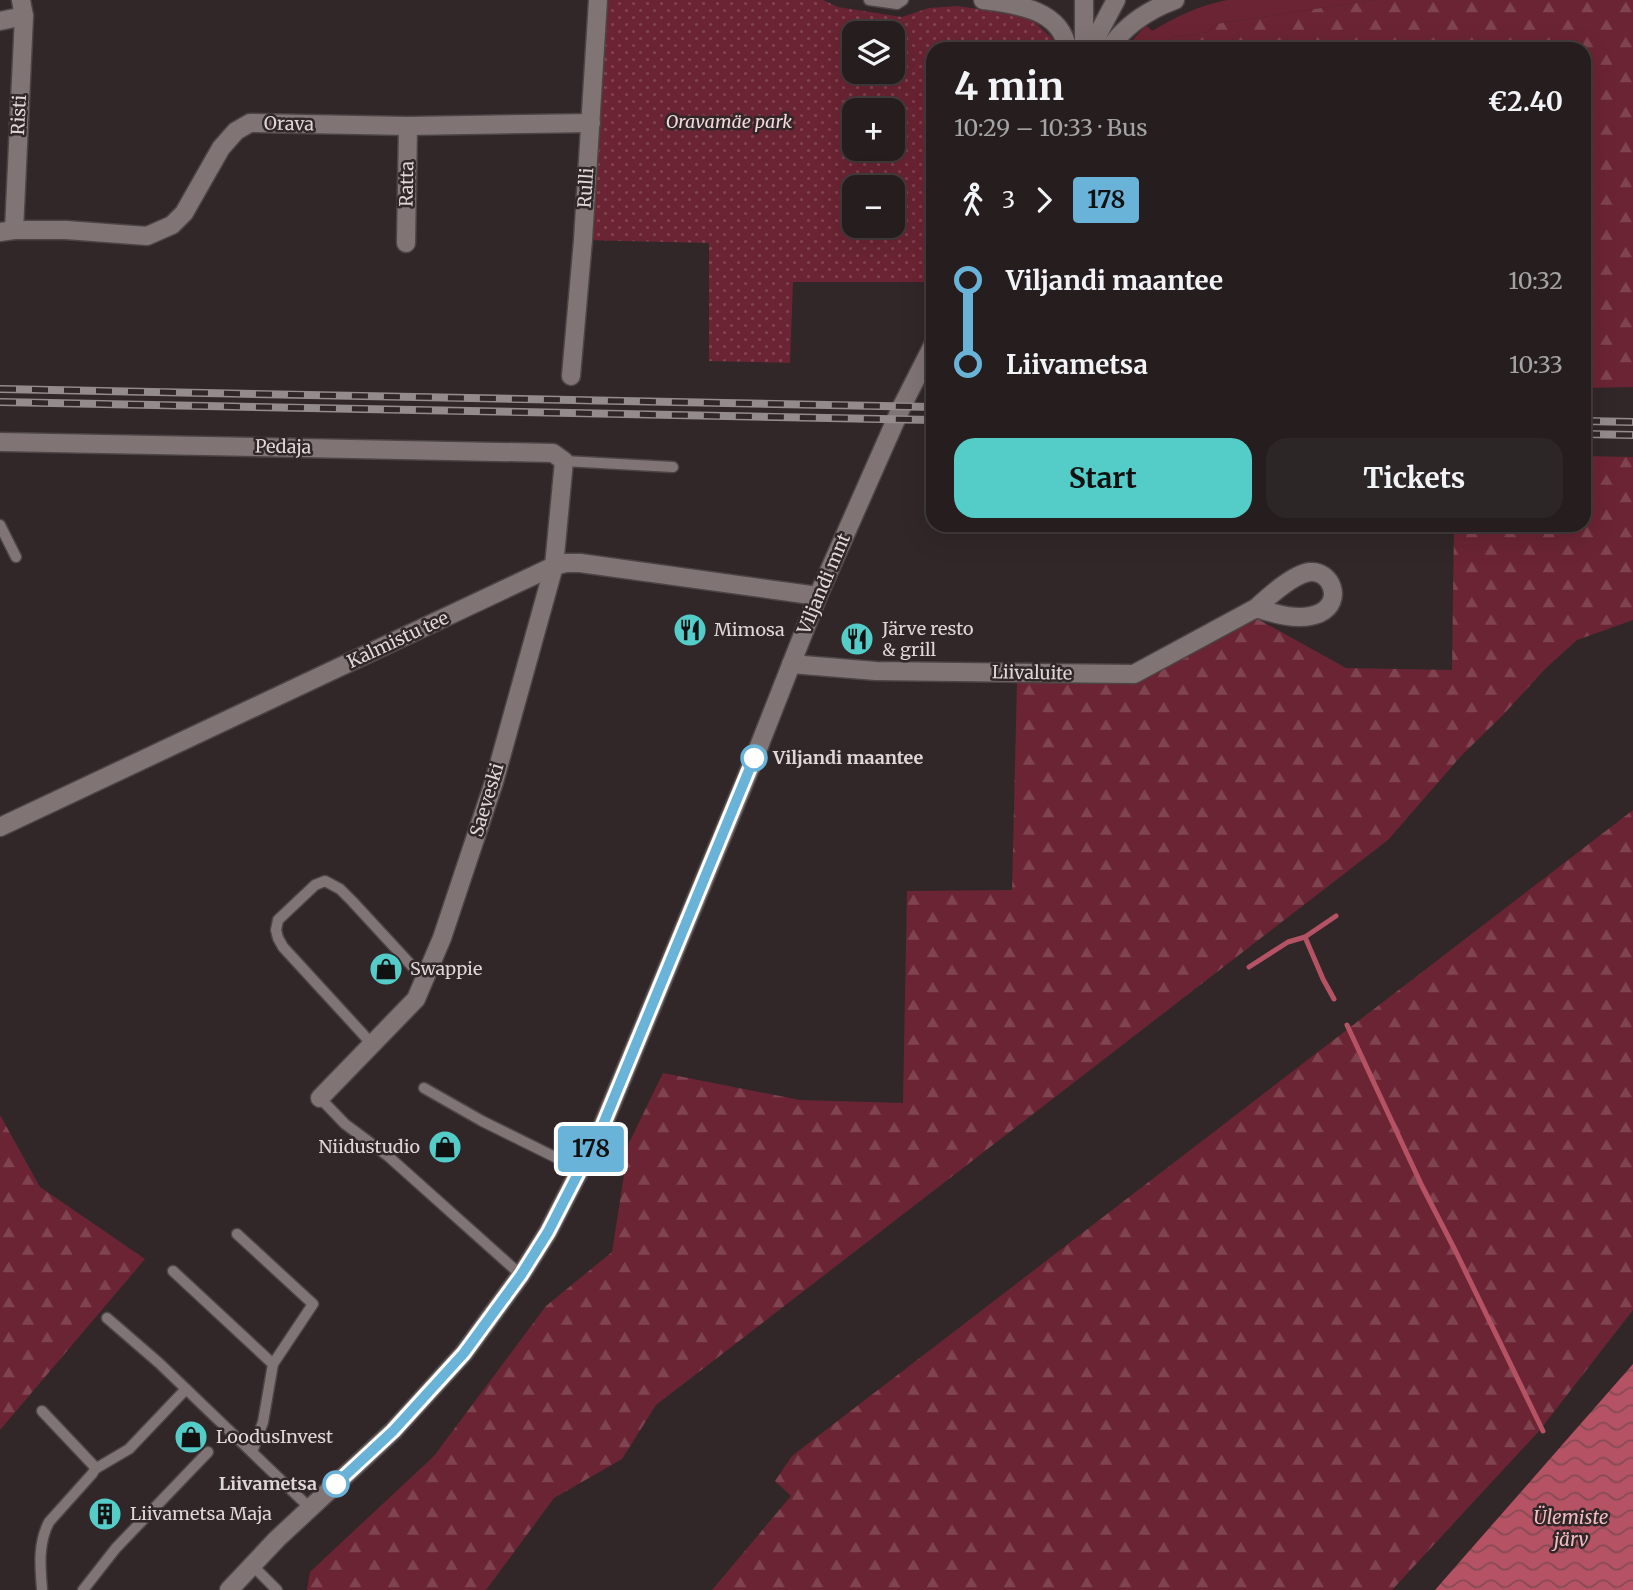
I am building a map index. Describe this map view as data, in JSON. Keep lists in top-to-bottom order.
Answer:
{
  "streets": {
    "street": [
      "Risti",
      "Orava",
      "Ratta",
      "Rulli",
      "Pedaja",
      "Viljandi mnt",
      "Kalmistu tee",
      "Liivaluite",
      "Saeveski"
    ]
  },
  "crossings": [
    ["Risti", "Orava"],
    ["Orava", "Ratta"],
    ["Orava", "Rulli"],
    ["Pedaja", "Saeveski"],
    ["Viljandi mnt", "Kalmistu tee"],
    ["Viljandi mnt", "Liivaluite"],
    ["Kalmistu tee", "Saeveski"]
  ],
  "water": ["Ülemiste järv"],
  "parks": ["Oravamäe park"],
  "places": {
    "restaurant": ["Mimosa", "Järve resto & grill"],
    "other": ["Viljandi maantee", "Liivametsa"],
    "shop": ["Swappie", "Niidustudio", "LoodusInvest"],
    "building": ["Liivametsa Maja"]
  },
  "lines": ["bus line 178"],
  "page": {
    "on_map": "178",
    "map_buttons": ["+", "−"],
    "heading": ["4 min", "10:29 – 10:33 · Bus", "€2.40"],
    "legs": ["3", "178"],
    "list": [
      {
        "name": "Viljandi maantee",
        "value": "10:32"
      },
      {
        "name": "Liivametsa",
        "value": "10:33"
      }
    ],
    "buttons": ["Start", "Tickets"]
  }
}
